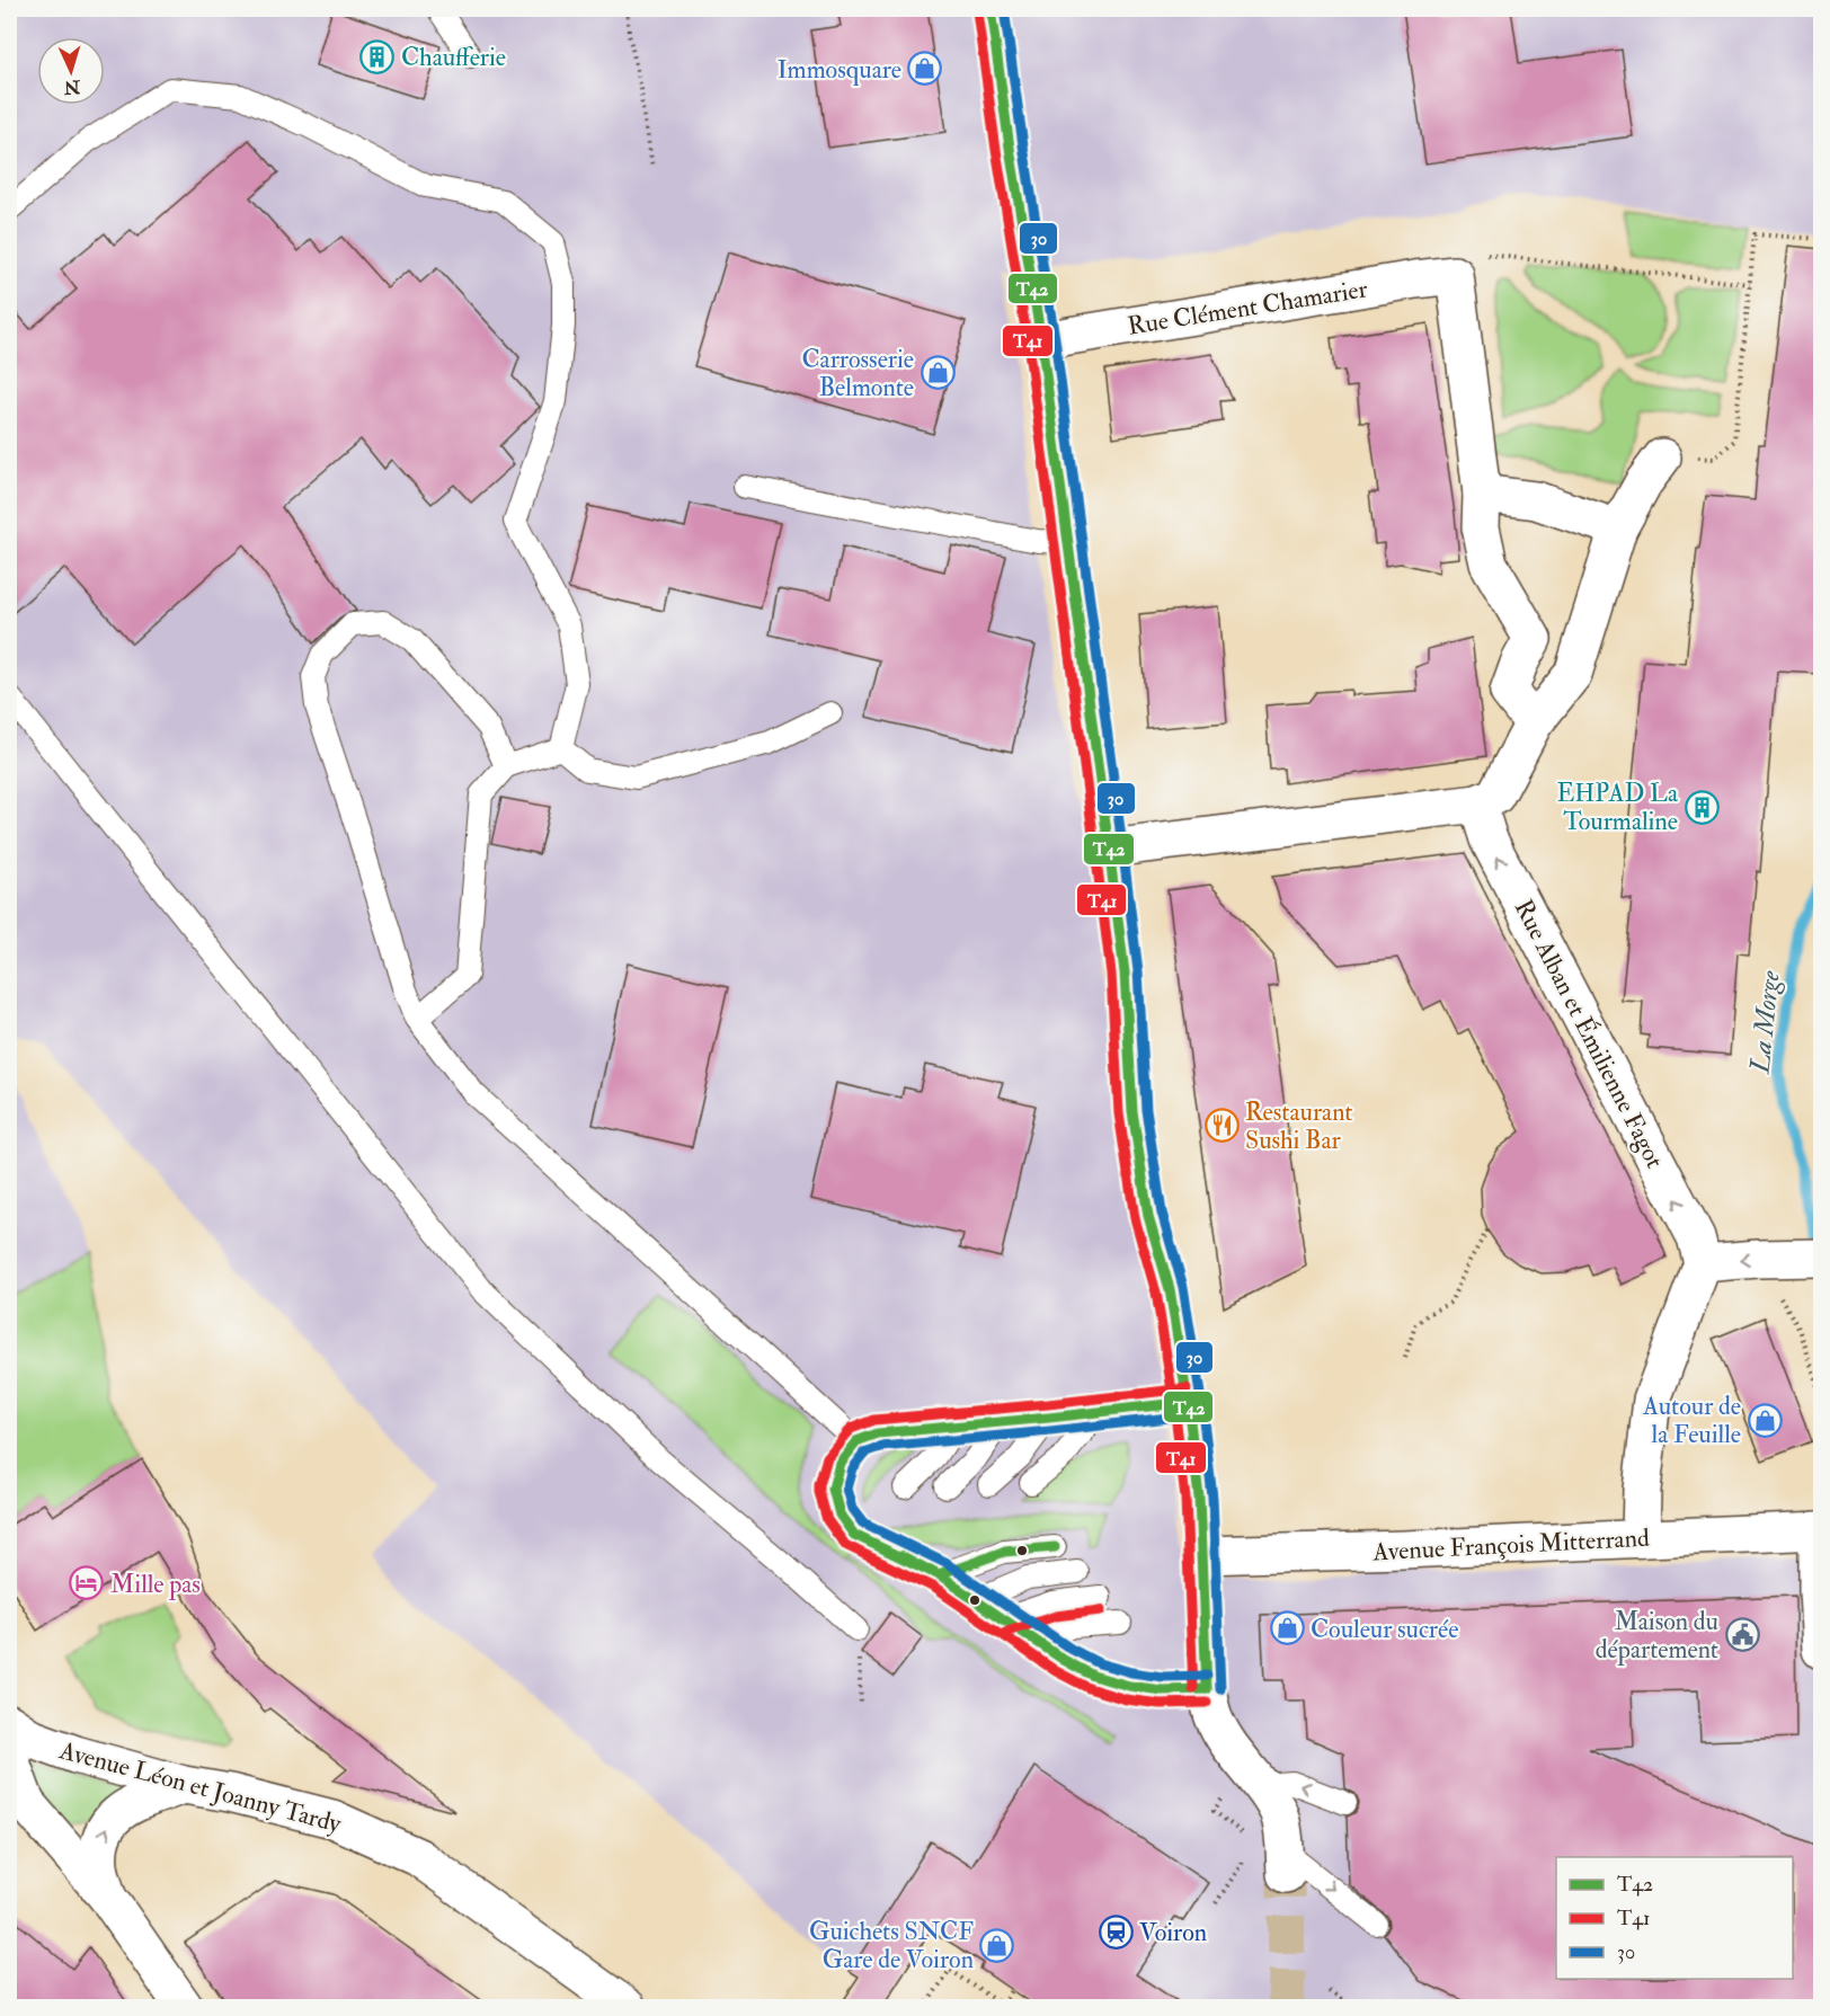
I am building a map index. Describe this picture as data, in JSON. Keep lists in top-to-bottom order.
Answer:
{
  "streets": {
    "street": [
      "Rue Clément Chamarier",
      "Rue Alban et Émilienne Fagot",
      "Avenue François Mitterrand",
      "Avenue Léon et Joanny Tardy"
    ]
  },
  "one_way": ["Rue Alban et Émilienne Fagot"],
  "water": ["La Morge"],
  "places": {
    "building": ["Chaufferie", "EHPAD La Tourmaline"],
    "shop": [
      "Immosquare",
      "Carrosserie Belmonte",
      "Autour de la Feuille",
      "Couleur sucrée",
      "Guichets SNCF Gare de Voiron"
    ],
    "restaurant": ["Restaurant Sushi Bar"],
    "hotel": ["Mille pas"],
    "public building": ["Maison du département"],
    "station": ["Voiron"]
  },
  "lines": ["transit line T42", "transit line 30", "transit line T41"],
  "legend": ["T42", "T41", "30"],
  "north": "bottom"
}
